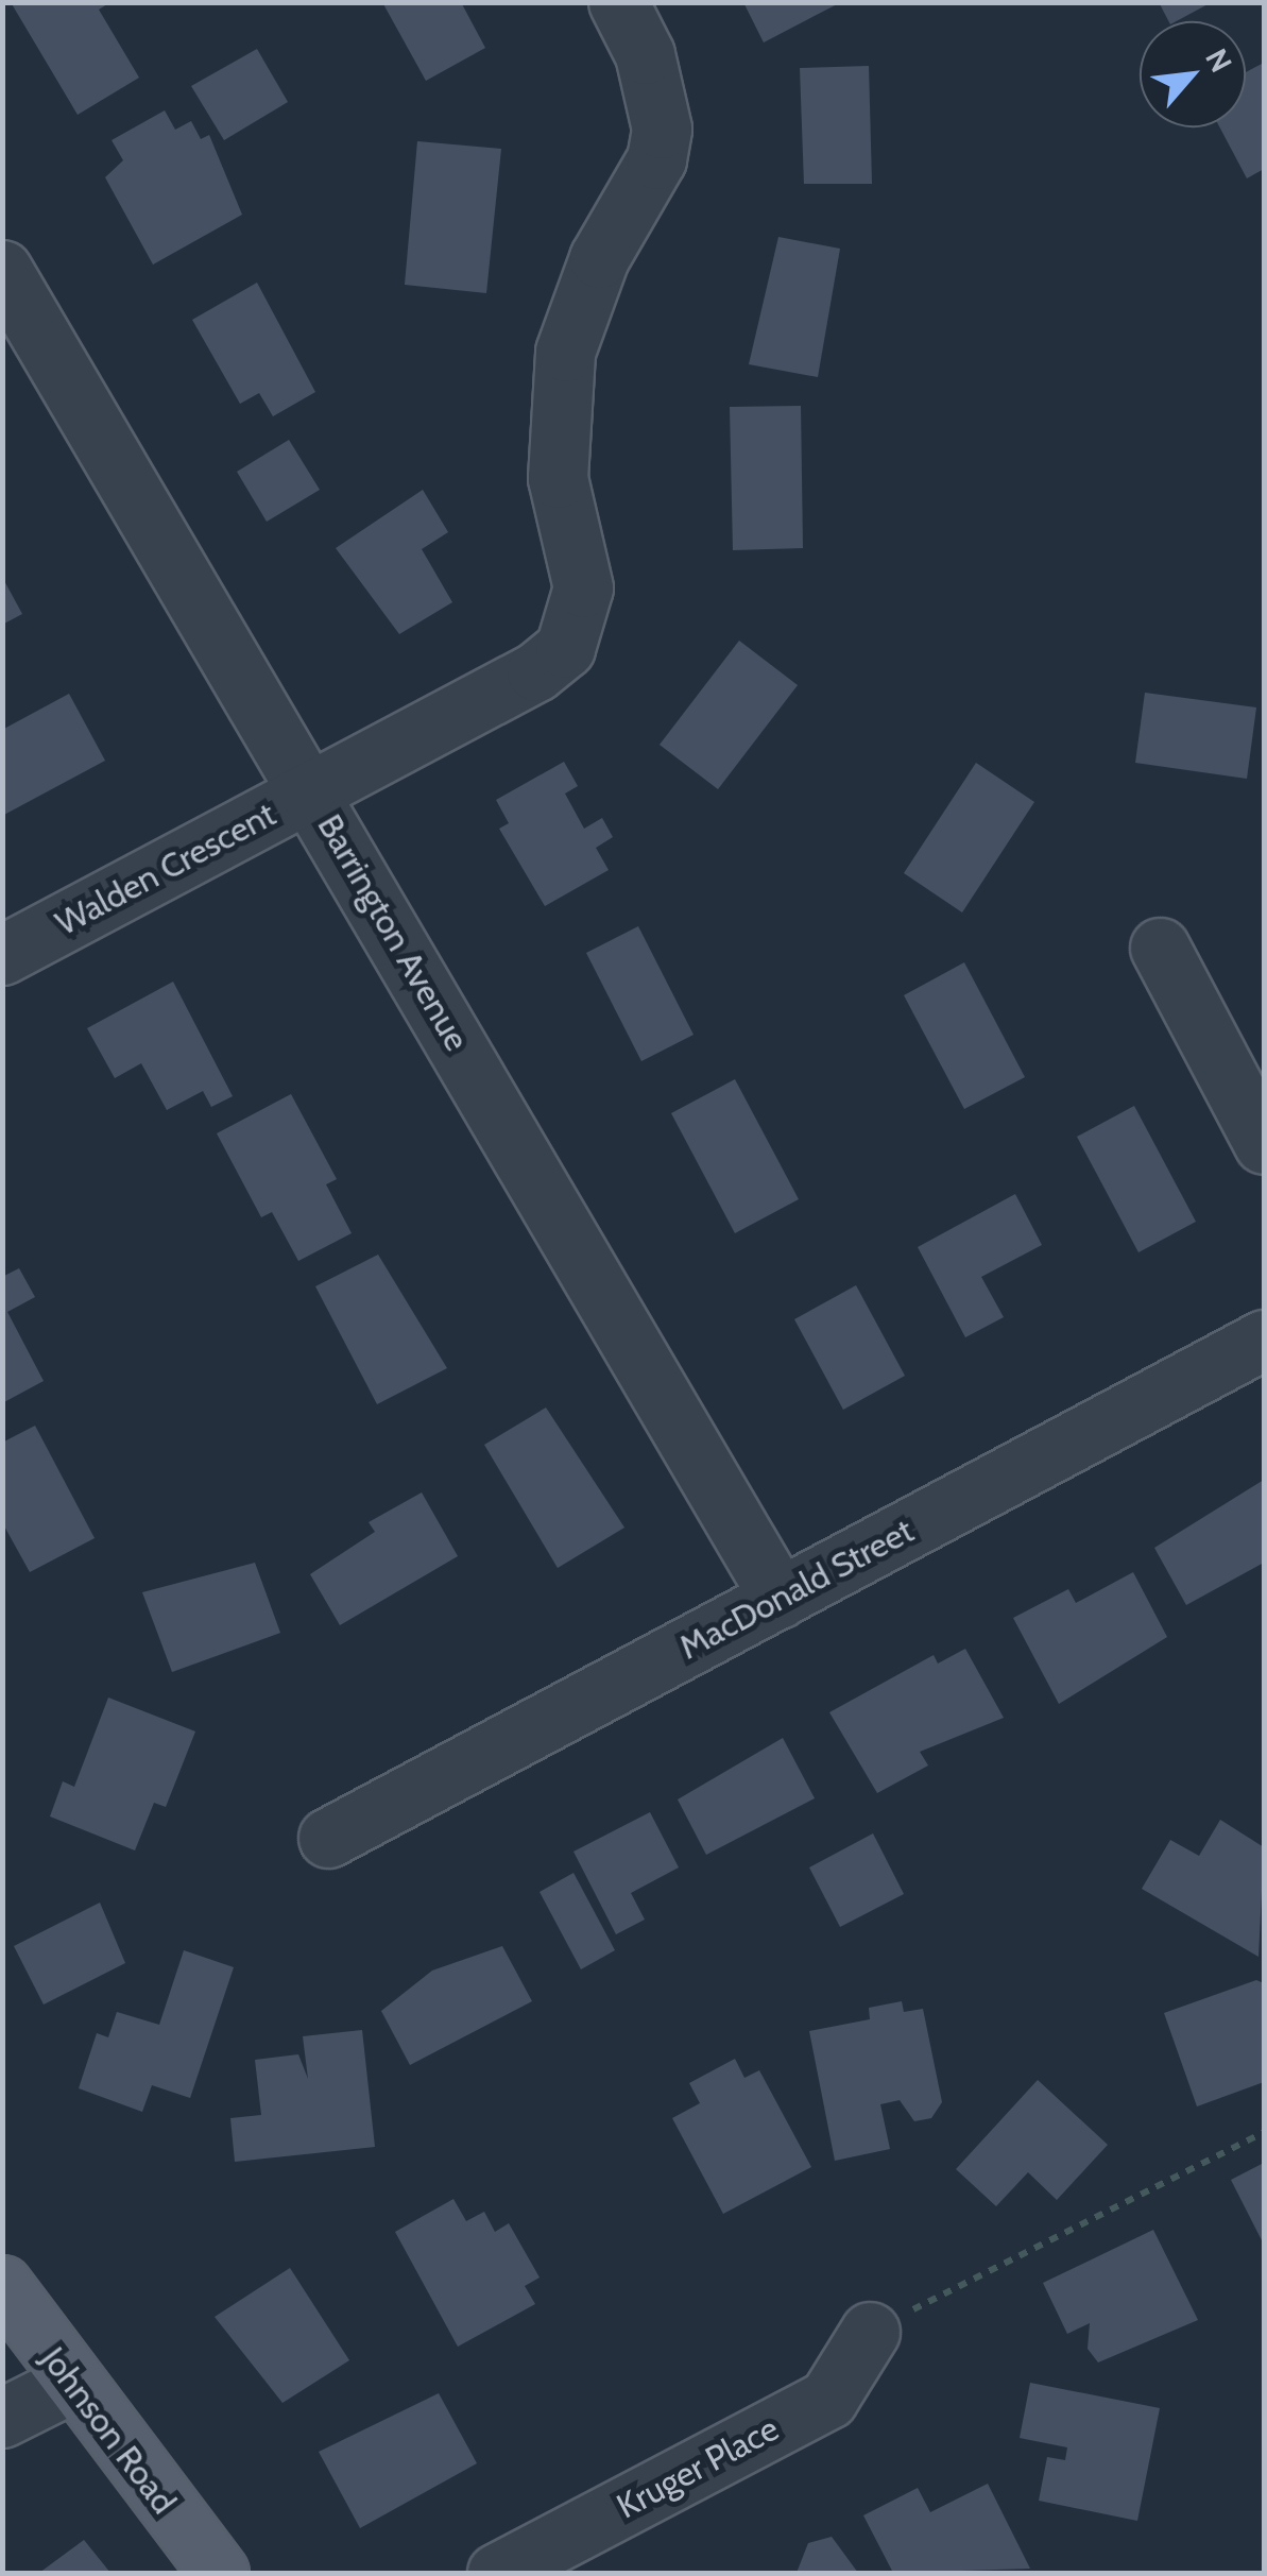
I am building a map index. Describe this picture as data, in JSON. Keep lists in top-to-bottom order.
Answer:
{
  "streets": {
    "main road": ["Johnson Road"],
    "street": [
      "Walden Crescent",
      "Barrington Avenue",
      "MacDonald Street",
      "Kruger Place"
    ]
  },
  "crossings": [
    ["Walden Crescent", "Barrington Avenue"],
    ["Barrington Avenue", "MacDonald Street"]
  ],
  "north": "top right"
}
